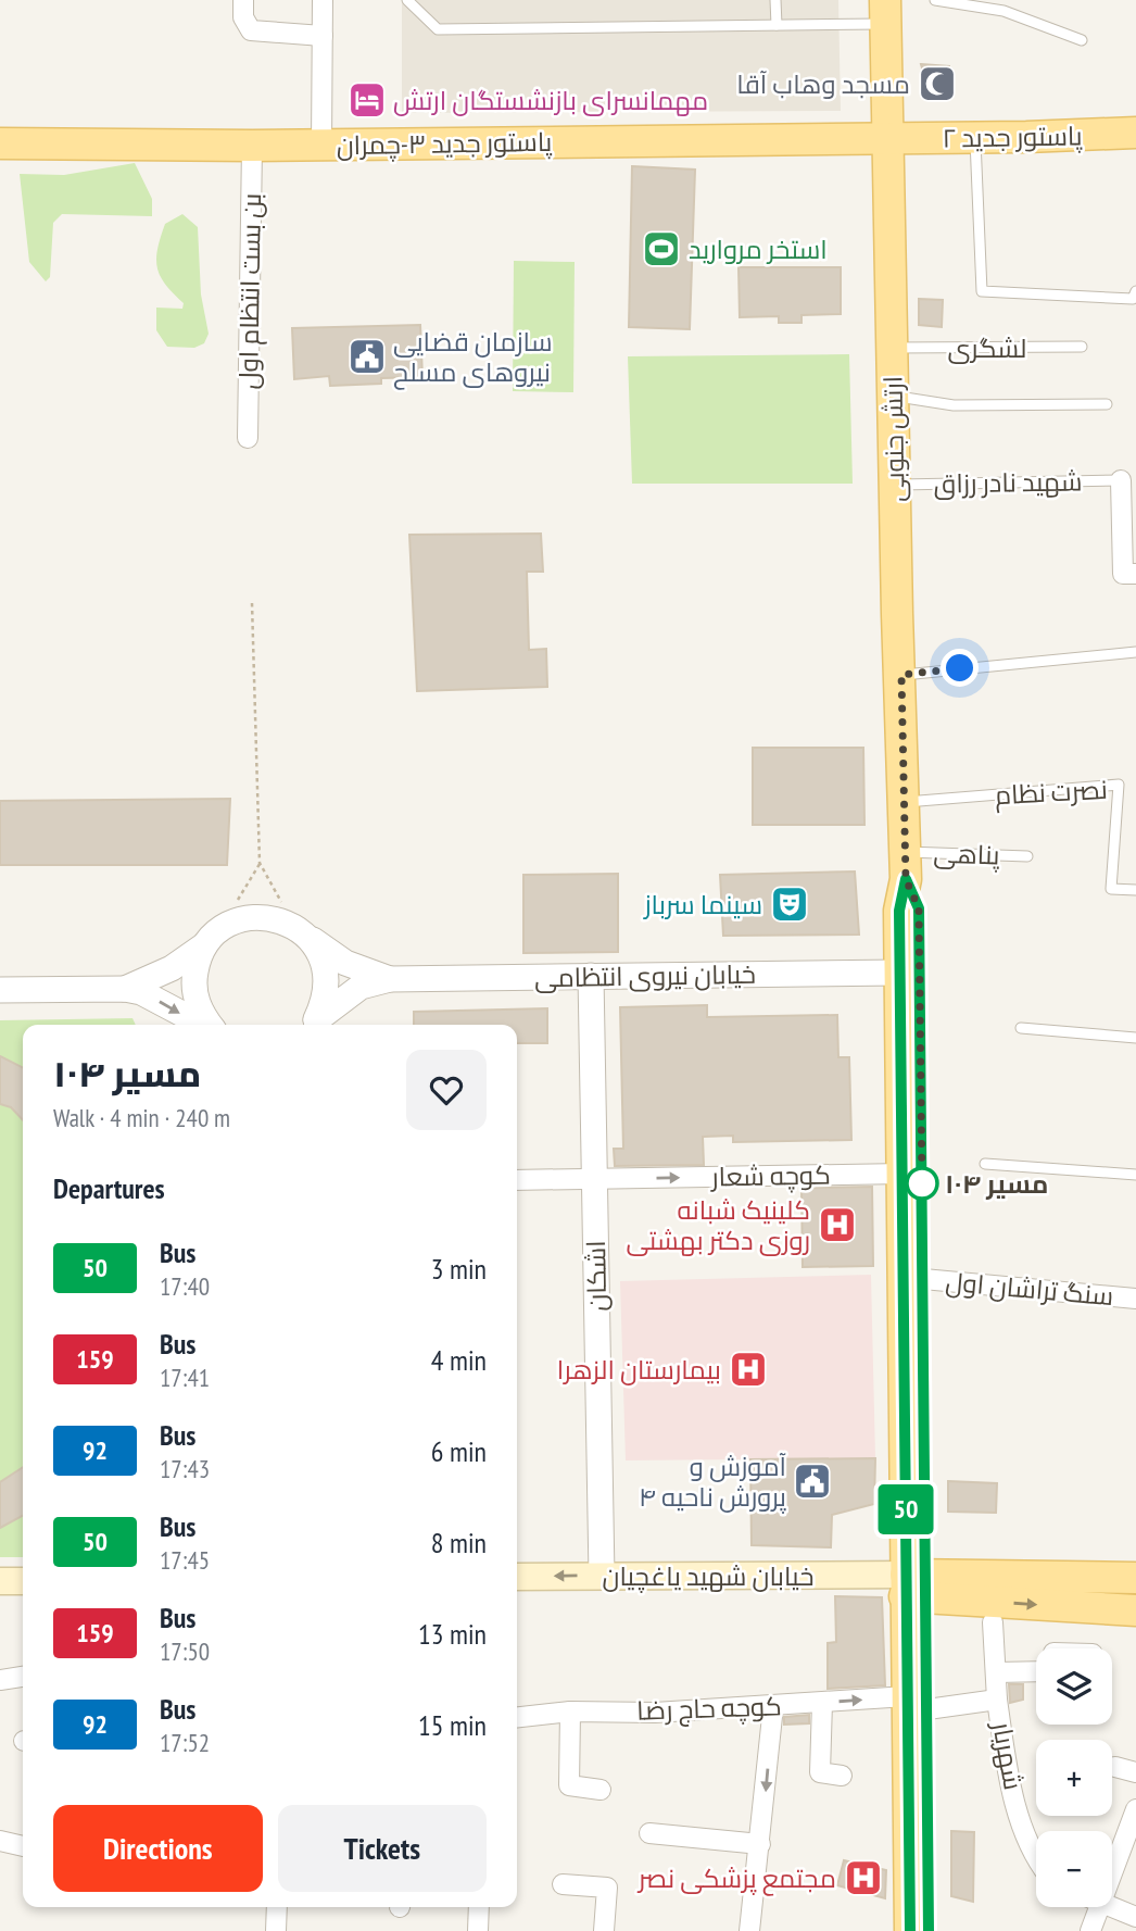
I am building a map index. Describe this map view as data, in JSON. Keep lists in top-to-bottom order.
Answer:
{
  "streets": {
    "main road": [
      "پاستور جدید ۲",
      "پاستور جدید ۳-چمران",
      "ارتش جنوبی",
      "خیابان شهید یاغچیان"
    ],
    "street": [
      "بن بست انتظام اول",
      "خیابان نیروی انتظامی",
      "کوچه شعار",
      "اشکان",
      "سنگ تراشان اول",
      "کوچه حاج رضا",
      "شهریار"
    ],
    "lane": [
      "لشگری",
      "شهید نادر رزاق",
      "نصرت نظام",
      "پناهی"
    ]
  },
  "crossings": [
    ["پاستور جدید ۲", "پاستور جدید ۳-چمران"],
    ["پاستور جدید ۲", "ارتش جنوبی"],
    ["پاستور جدید ۳-چمران", "بن بست انتظام اول"],
    ["پاستور جدید ۳-چمران", "ارتش جنوبی"],
    ["لشگری", "ارتش جنوبی"],
    ["ارتش جنوبی", "شهید نادر رزاق"],
    ["ارتش جنوبی", "نصرت نظام"],
    ["ارتش جنوبی", "پناهی"],
    ["ارتش جنوبی", "خیابان نیروی انتظامی"],
    ["ارتش جنوبی", "کوچه شعار"],
    ["ارتش جنوبی", "سنگ تراشان اول"],
    ["ارتش جنوبی", "خیابان شهید یاغچیان"],
    ["ارتش جنوبی", "کوچه حاج رضا"],
    ["ارتش جنوبی", "شهریار"],
    ["خیابان نیروی انتظامی", "اشکان"],
    ["کوچه شعار", "اشکان"],
    ["اشکان", "خیابان شهید یاغچیان"],
    ["کوچه حاج رضا", "شهریار"]
  ],
  "one_way": ["کوچه شعار"],
  "places": {
    "mosque": ["مسجد وهاب آقا"],
    "hotel": ["مهمانسرای بازنشستگان ارتش"],
    "sports": ["استخر مروارید"],
    "public building": ["سازمان قضایی نیروهای مسلح", "آموزش و پرورش ناحیه ۴"],
    "theatre": ["سینما سرباز"],
    "other": ["مسیر ۱۰۴"],
    "hospital": ["کلینیک شبانه روزی دکتر بهشتی", "بیمارستان الزهرا", "مجتمع پزشکی نصر"]
  },
  "lines": ["bus line 50"],
  "page": {
    "on_map": "50",
    "heading": [
      ["مسیر ۱۰۴", "Walk · 4 min · 240 m"],
      "Departures"
    ],
    "list": [
      {
        "mark": "50",
        "name": "Bus",
        "note": "17:40",
        "value": "3 min"
      },
      {
        "mark": "159",
        "name": "Bus",
        "note": "17:41",
        "value": "4 min"
      },
      {
        "mark": "92",
        "name": "Bus",
        "note": "17:43",
        "value": "6 min"
      },
      {
        "mark": "50",
        "name": "Bus",
        "note": "17:45",
        "value": "8 min"
      },
      {
        "mark": "159",
        "name": "Bus",
        "note": "17:50",
        "value": "13 min"
      },
      {
        "mark": "92",
        "name": "Bus",
        "note": "17:52",
        "value": "15 min"
      }
    ],
    "map_buttons": ["+", "−"],
    "buttons": ["Directions", "Tickets"]
  }
}
